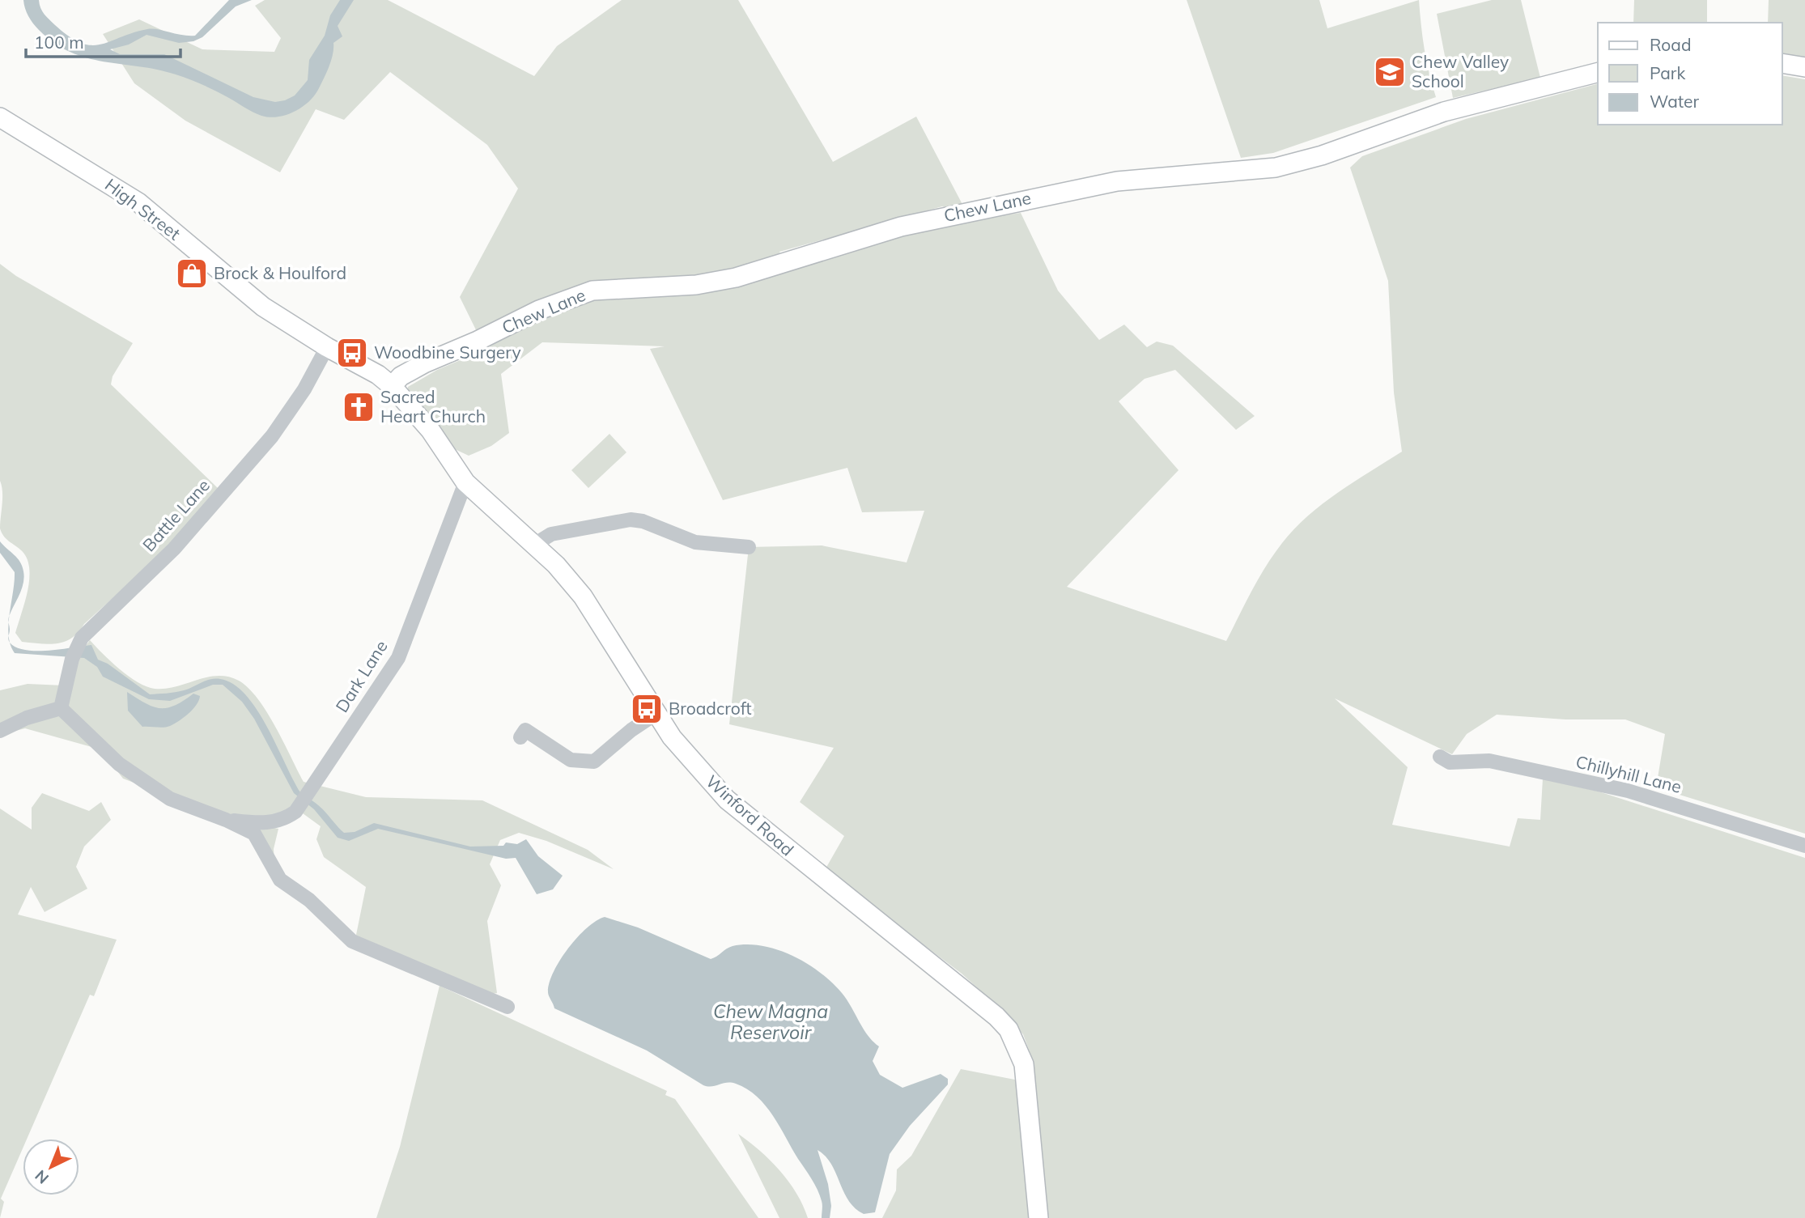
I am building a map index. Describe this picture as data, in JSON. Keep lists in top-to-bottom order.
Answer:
{
  "streets": {
    "main road": ["Chew Lane", "High Street", "Winford Road"],
    "street": ["Battle Lane", "Dark Lane", "Chillyhill Lane"]
  },
  "crossings": [
    ["Chew Lane", "High Street"],
    ["Chew Lane", "Winford Road"],
    ["High Street", "Battle Lane"],
    ["High Street", "Winford Road"],
    ["Dark Lane", "Winford Road"]
  ],
  "water": ["Chew Magna Reservoir"],
  "places": {
    "school or university": ["Chew Valley School"],
    "shop": ["Brock & Houlford"],
    "bus stop": ["Woodbine Surgery", "Broadcroft"],
    "church": ["Sacred Heart Church"]
  },
  "legend": ["Road", "Park", "Water"],
  "scale_bar": "100 m",
  "north": "bottom left"
}
